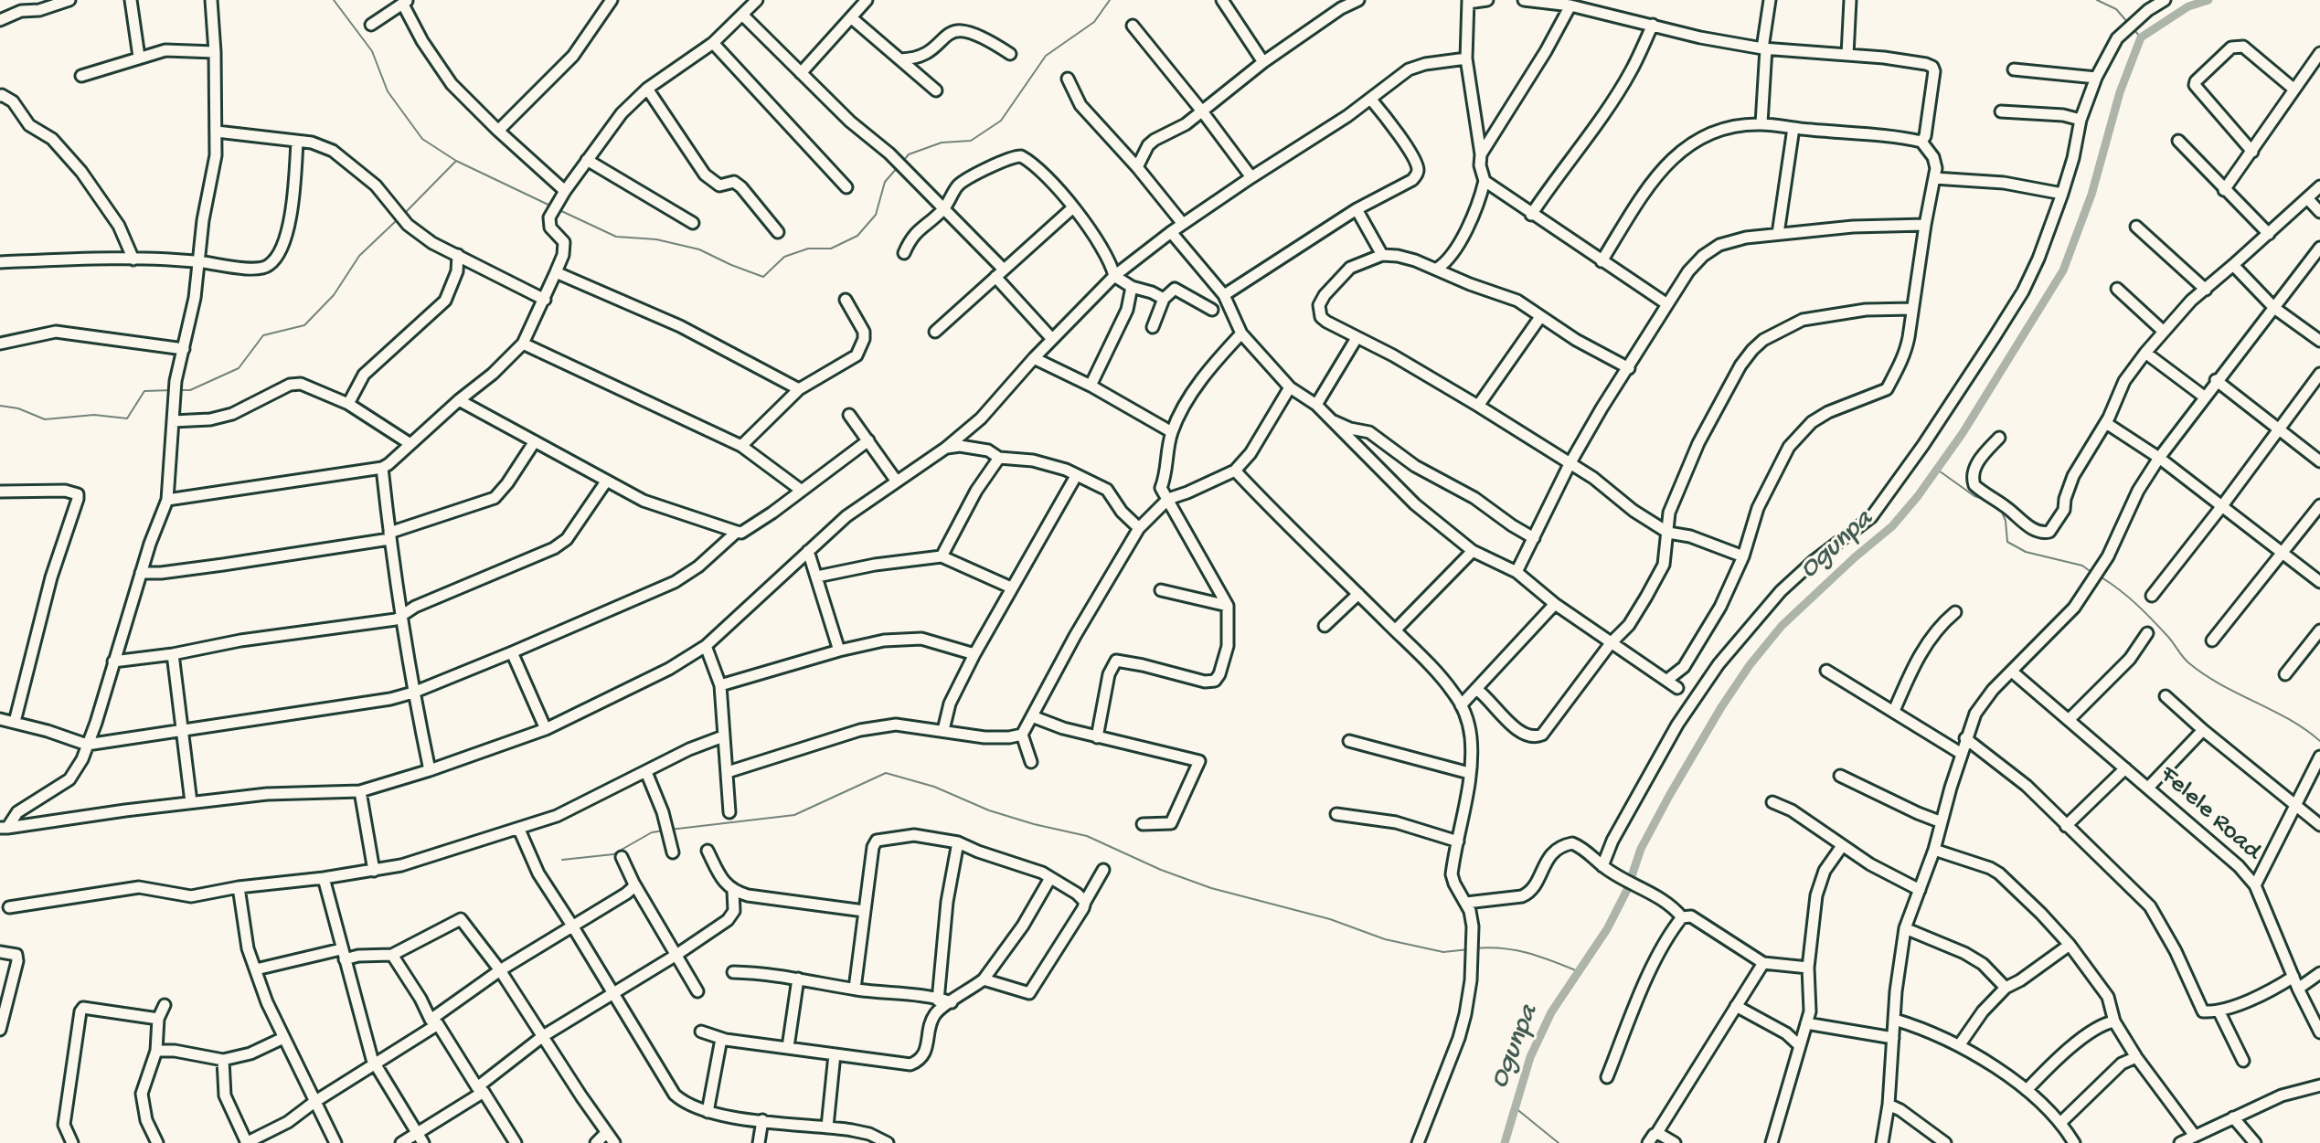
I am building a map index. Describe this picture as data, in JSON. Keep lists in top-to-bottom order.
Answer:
{
  "streets": {
    "street": ["Felele Road"]
  },
  "water": ["Ogunpa"]
}
